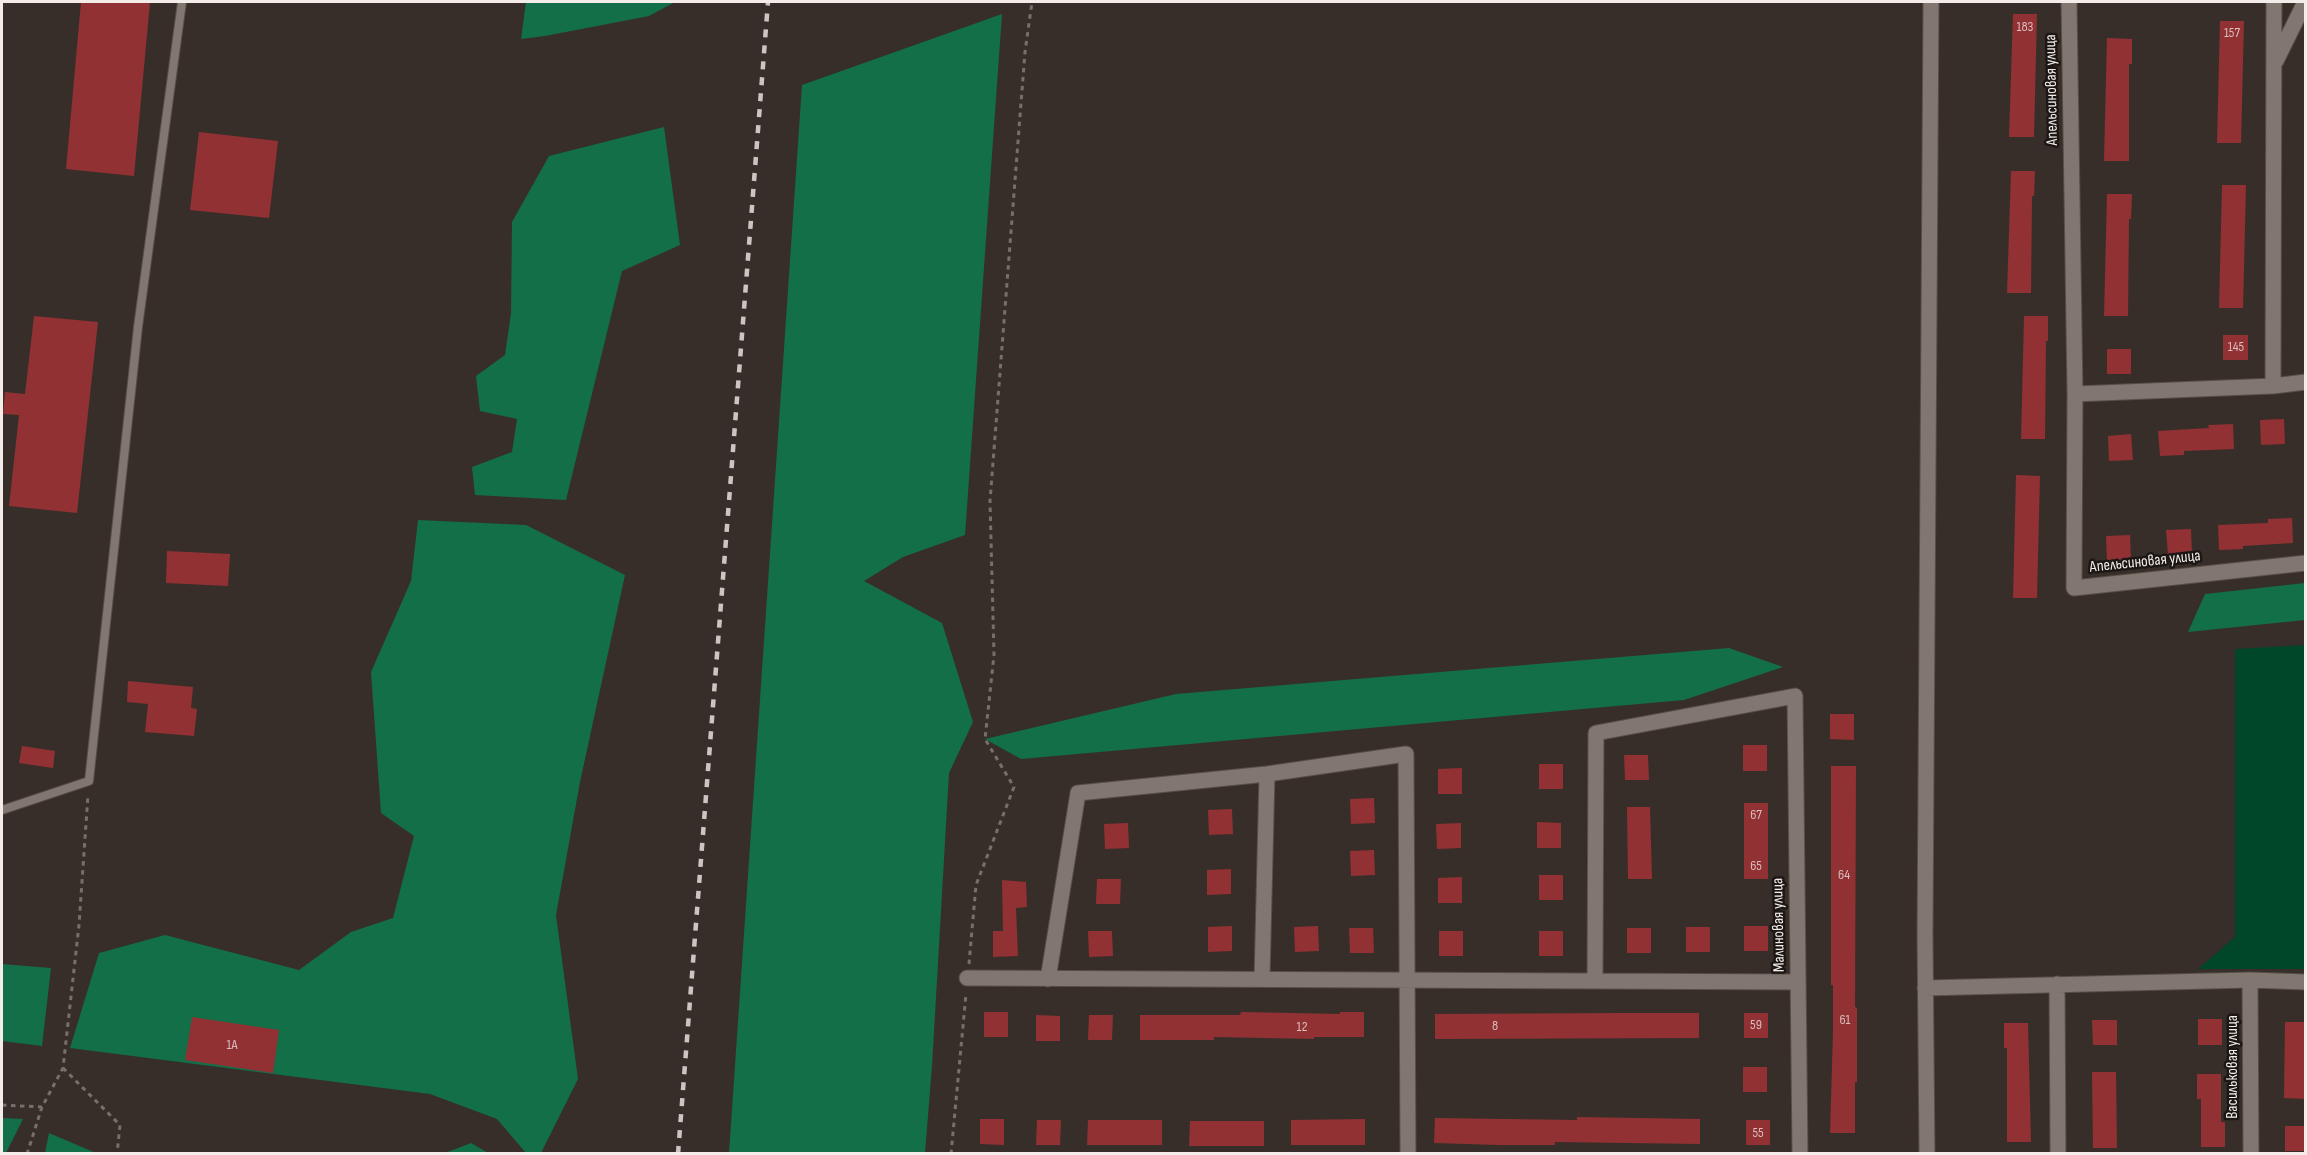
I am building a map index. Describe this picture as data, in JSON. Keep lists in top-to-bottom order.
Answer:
{
  "streets": {
    "street": ["Апельсиновая улица", "Малиновая улица", "Васильковая улица"]
  },
  "house_numbers": [
    "183",
    "157",
    "145",
    "67",
    "65",
    "64",
    "61",
    "59",
    "8",
    "12",
    "1А",
    "55"
  ]
}
